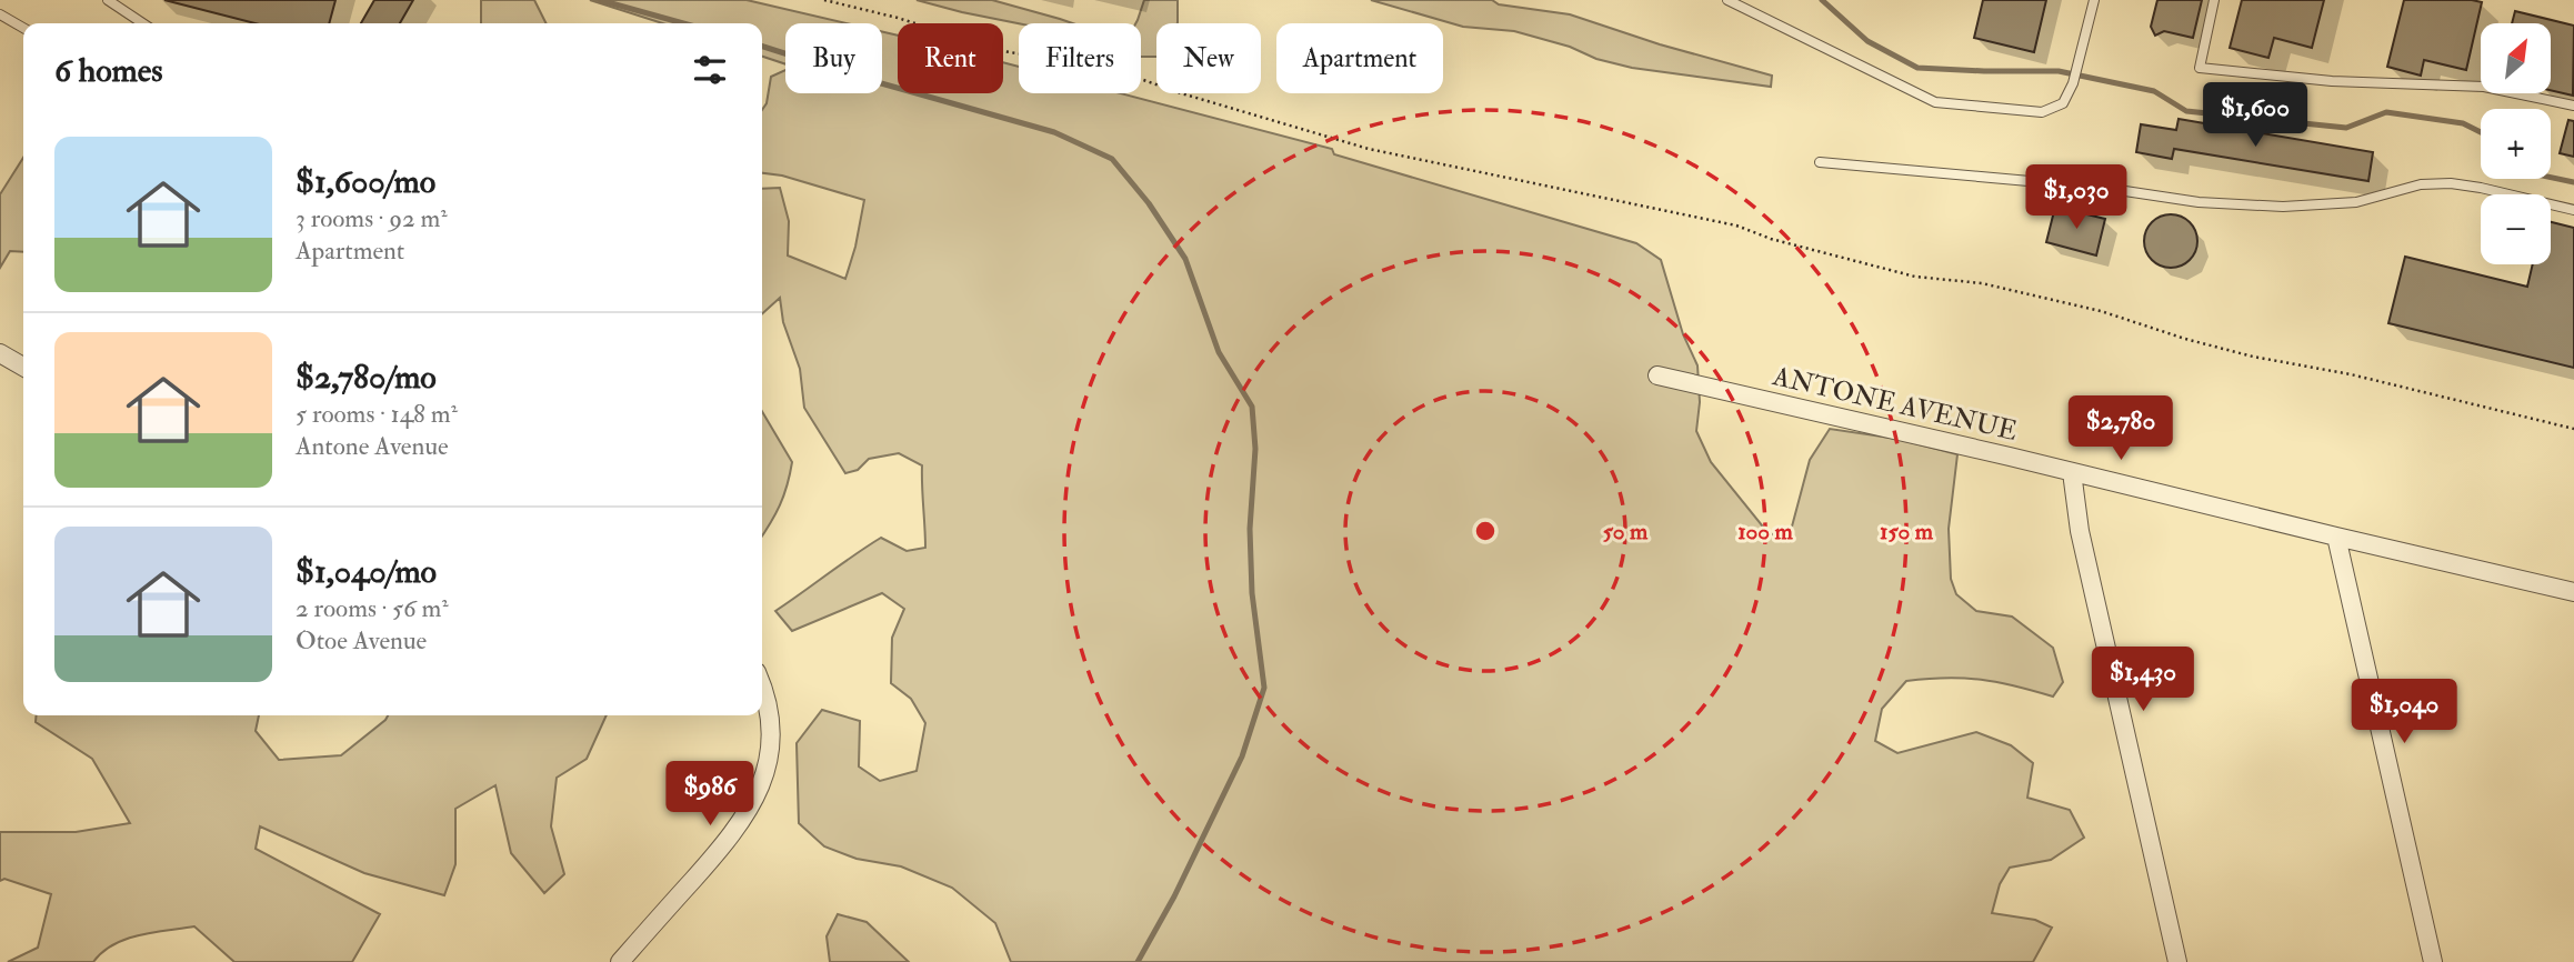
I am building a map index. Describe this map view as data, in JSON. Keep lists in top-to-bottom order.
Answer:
{
  "streets": {
    "street": ["ANTONE AVENUE"]
  },
  "north": "top right",
  "page": {
    "map_buttons": ["+", "−"],
    "chip": [
      "Buy",
      "Rent",
      "Filters",
      "New",
      "Apartment"
    ],
    "heading": "6 homes",
    "price": [
      "$1,600",
      "$1,030",
      "$2,780",
      "$1,430",
      "$1,040",
      "$986"
    ],
    "list": [
      {
        "name": "$1,600/mo",
        "note": "3 rooms · 92 m² · Apartment"
      },
      {
        "name": "$2,780/mo",
        "note": "5 rooms · 148 m² · Antone Avenue"
      },
      {
        "name": "$1,040/mo",
        "note": "2 rooms · 56 m² · Otoe Avenue"
      }
    ]
  },
  "rings": ["50 m", "100 m", "150 m"]
}
